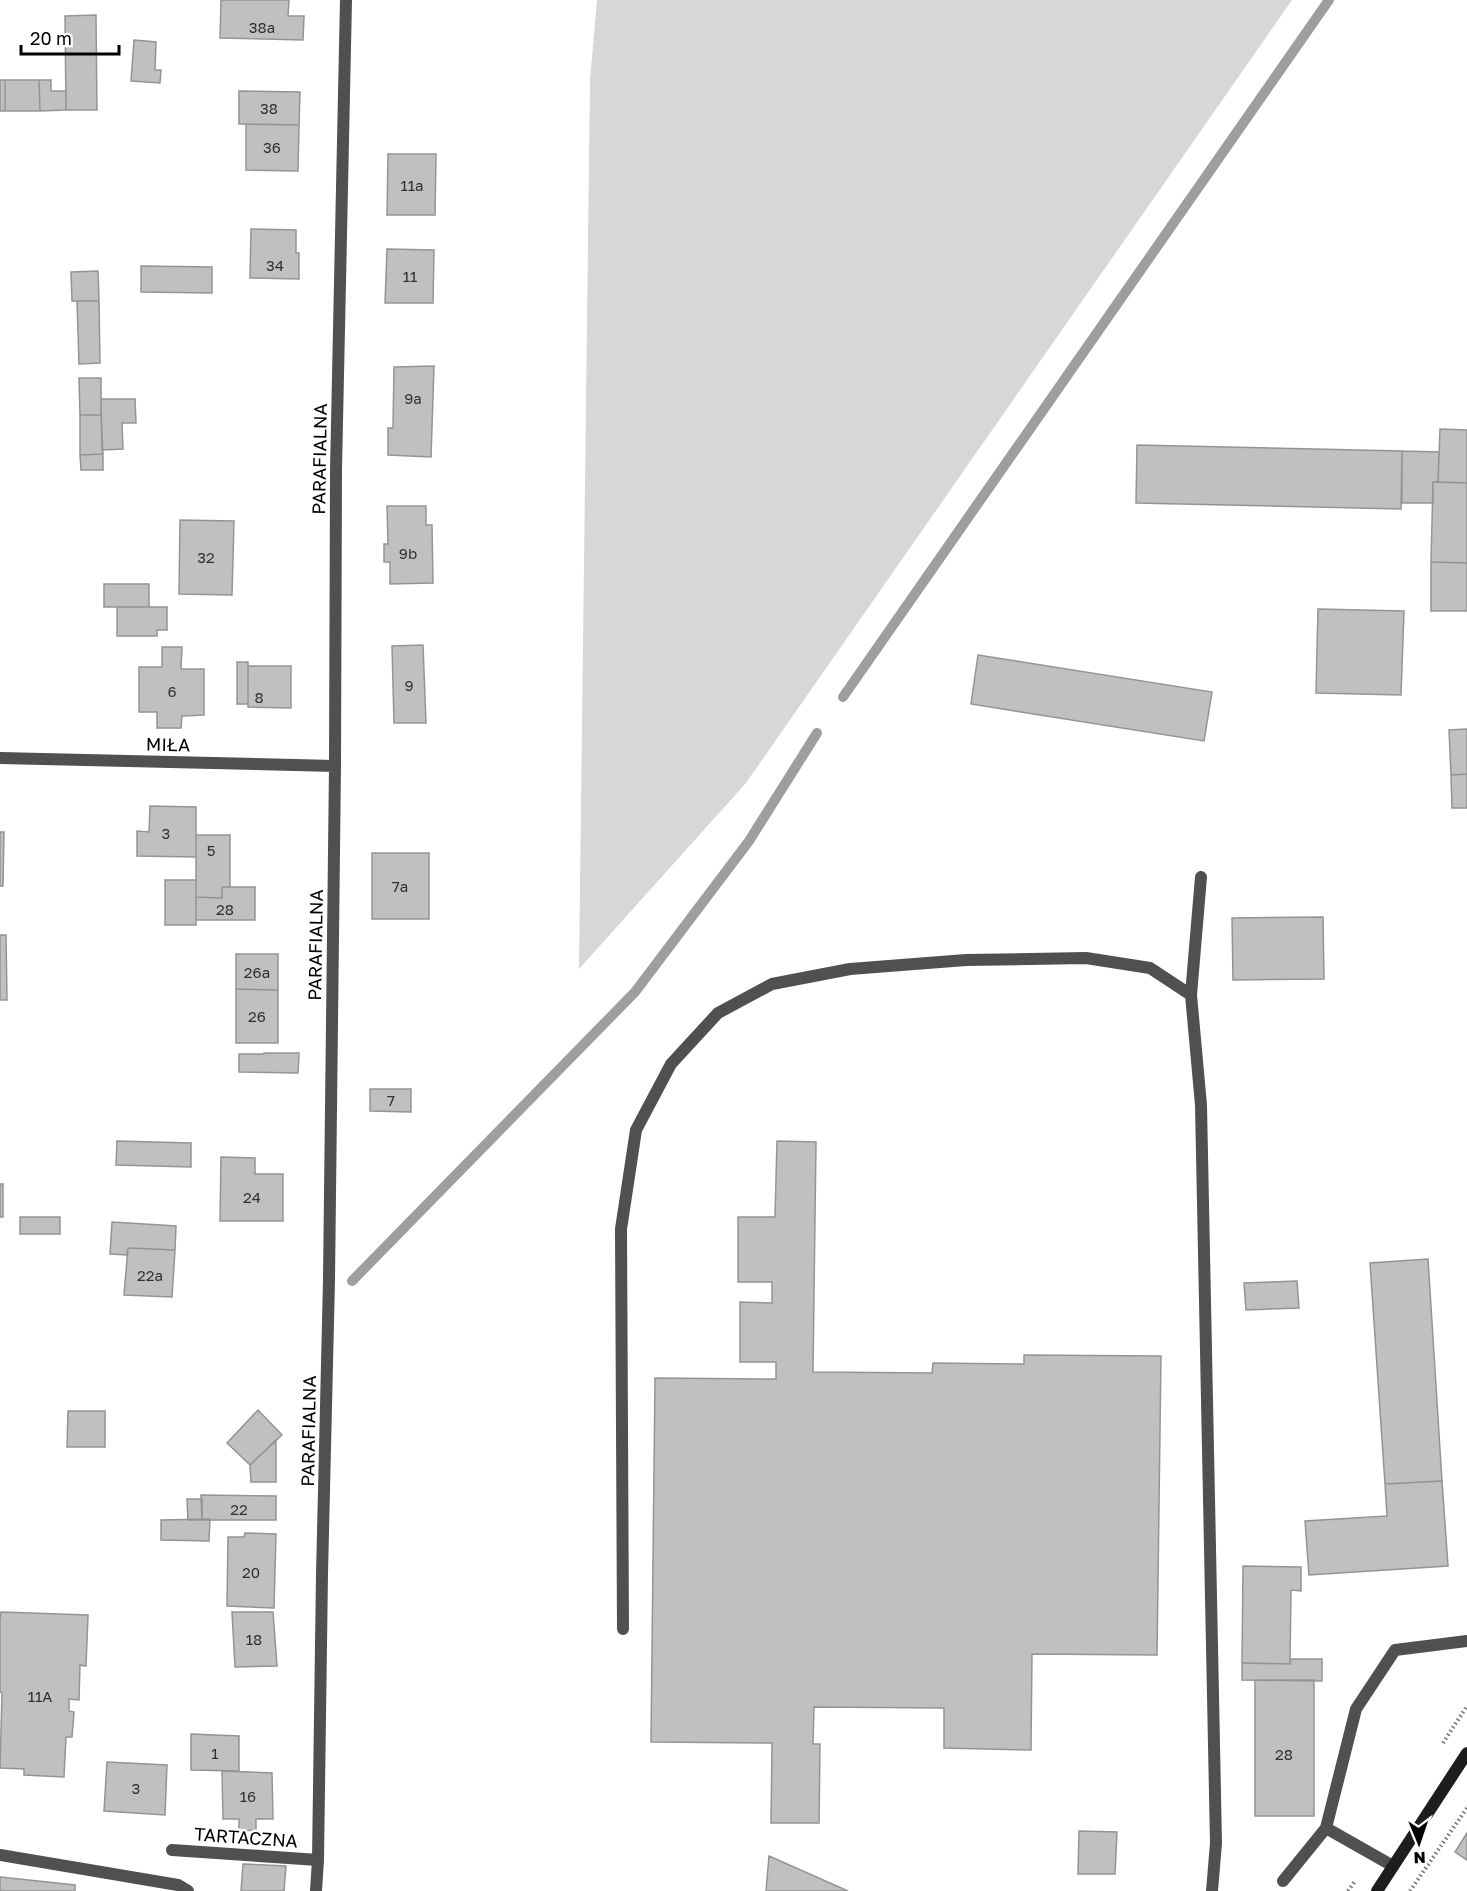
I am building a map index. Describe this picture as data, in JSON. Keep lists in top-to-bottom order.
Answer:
{
  "streets": {
    "street": ["PARAFIALNA", "MIŁA", "TARTACZNA"]
  },
  "crossings": [
    ["PARAFIALNA", "MIŁA"],
    ["PARAFIALNA", "TARTACZNA"]
  ],
  "house_numbers": [
    "38a",
    "38",
    "36",
    "11a",
    "34",
    "11",
    "9a",
    "9b",
    "32",
    "9",
    "6",
    "8",
    "3",
    "5",
    "7a",
    "28",
    "26a",
    "26",
    "7",
    "24",
    "22a",
    "22",
    "20",
    "18",
    "11A",
    "1",
    "28",
    "3",
    "16"
  ],
  "scale_bar": "20 m",
  "north": "bottom"
}
